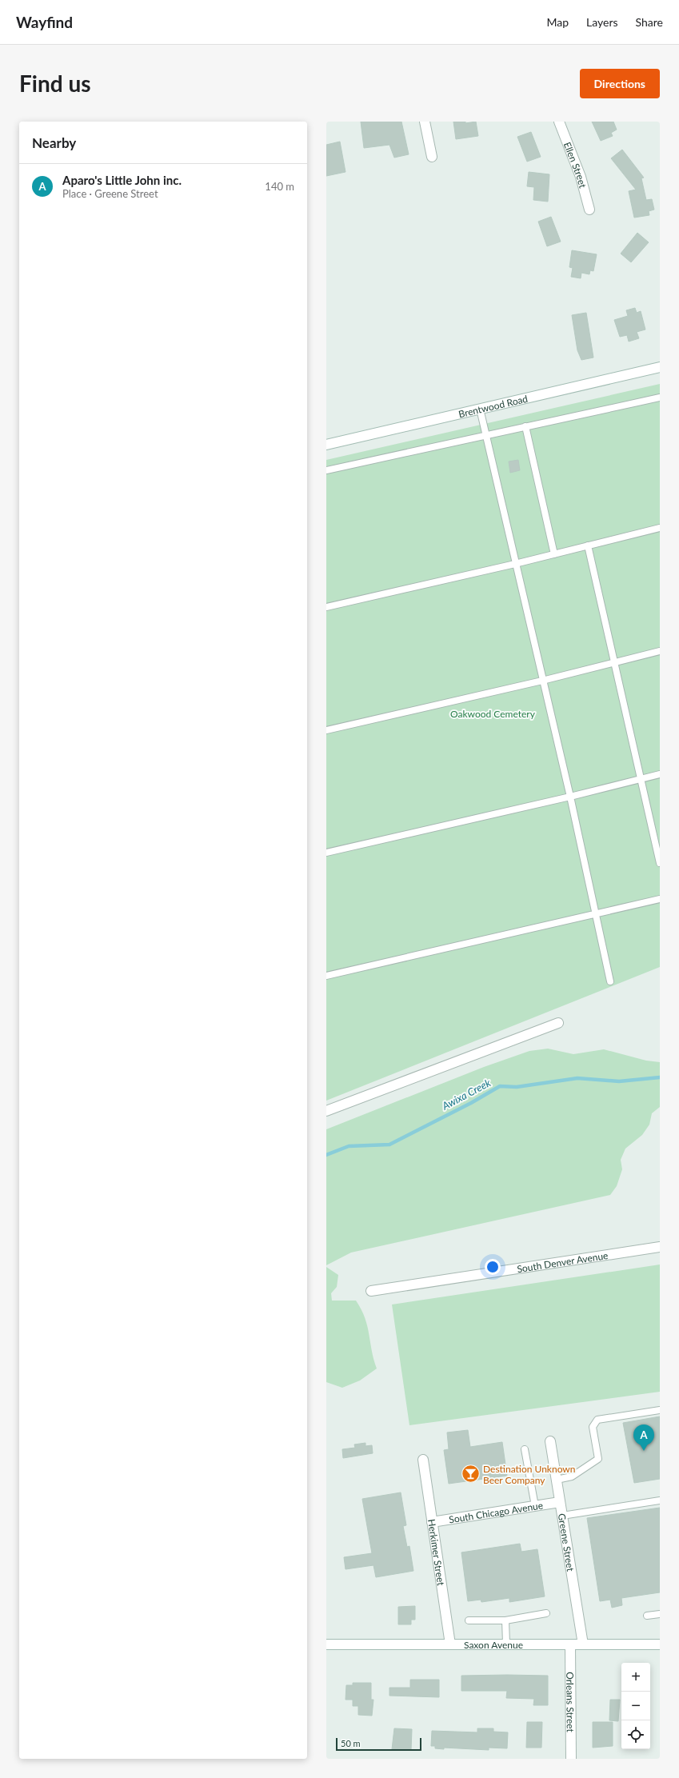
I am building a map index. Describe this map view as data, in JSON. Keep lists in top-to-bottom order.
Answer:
{
  "streets": {
    "street": [
      "Ellen Street",
      "Brentwood Road",
      "South Denver Avenue",
      "South Chicago Avenue",
      "Greene Street",
      "Herkimer Street",
      "Saxon Avenue",
      "Orleans Street"
    ]
  },
  "crossings": [
    ["South Chicago Avenue", "Greene Street"],
    ["South Chicago Avenue", "Herkimer Street"],
    ["Greene Street", "Saxon Avenue"],
    ["Herkimer Street", "Saxon Avenue"],
    ["Saxon Avenue", "Orleans Street"]
  ],
  "water": ["Awixa Creek"],
  "parks": ["Oakwood Cemetery"],
  "places": {
    "bar": ["Destination Unknown Beer Company"]
  },
  "scale_bar": "50 m",
  "page": {
    "header": "Wayfind",
    "nav": ["Map", "Layers", "Share"],
    "buttons": "Directions",
    "title": "Find us",
    "heading": "Nearby",
    "list": [
      {
        "mark": "A",
        "name": "Aparo's Little John inc.",
        "note": "Place · Greene Street",
        "value": "140 m"
      }
    ],
    "pins": "A",
    "map_buttons": ["+", "−"],
    "scale": "50 m"
  }
}
